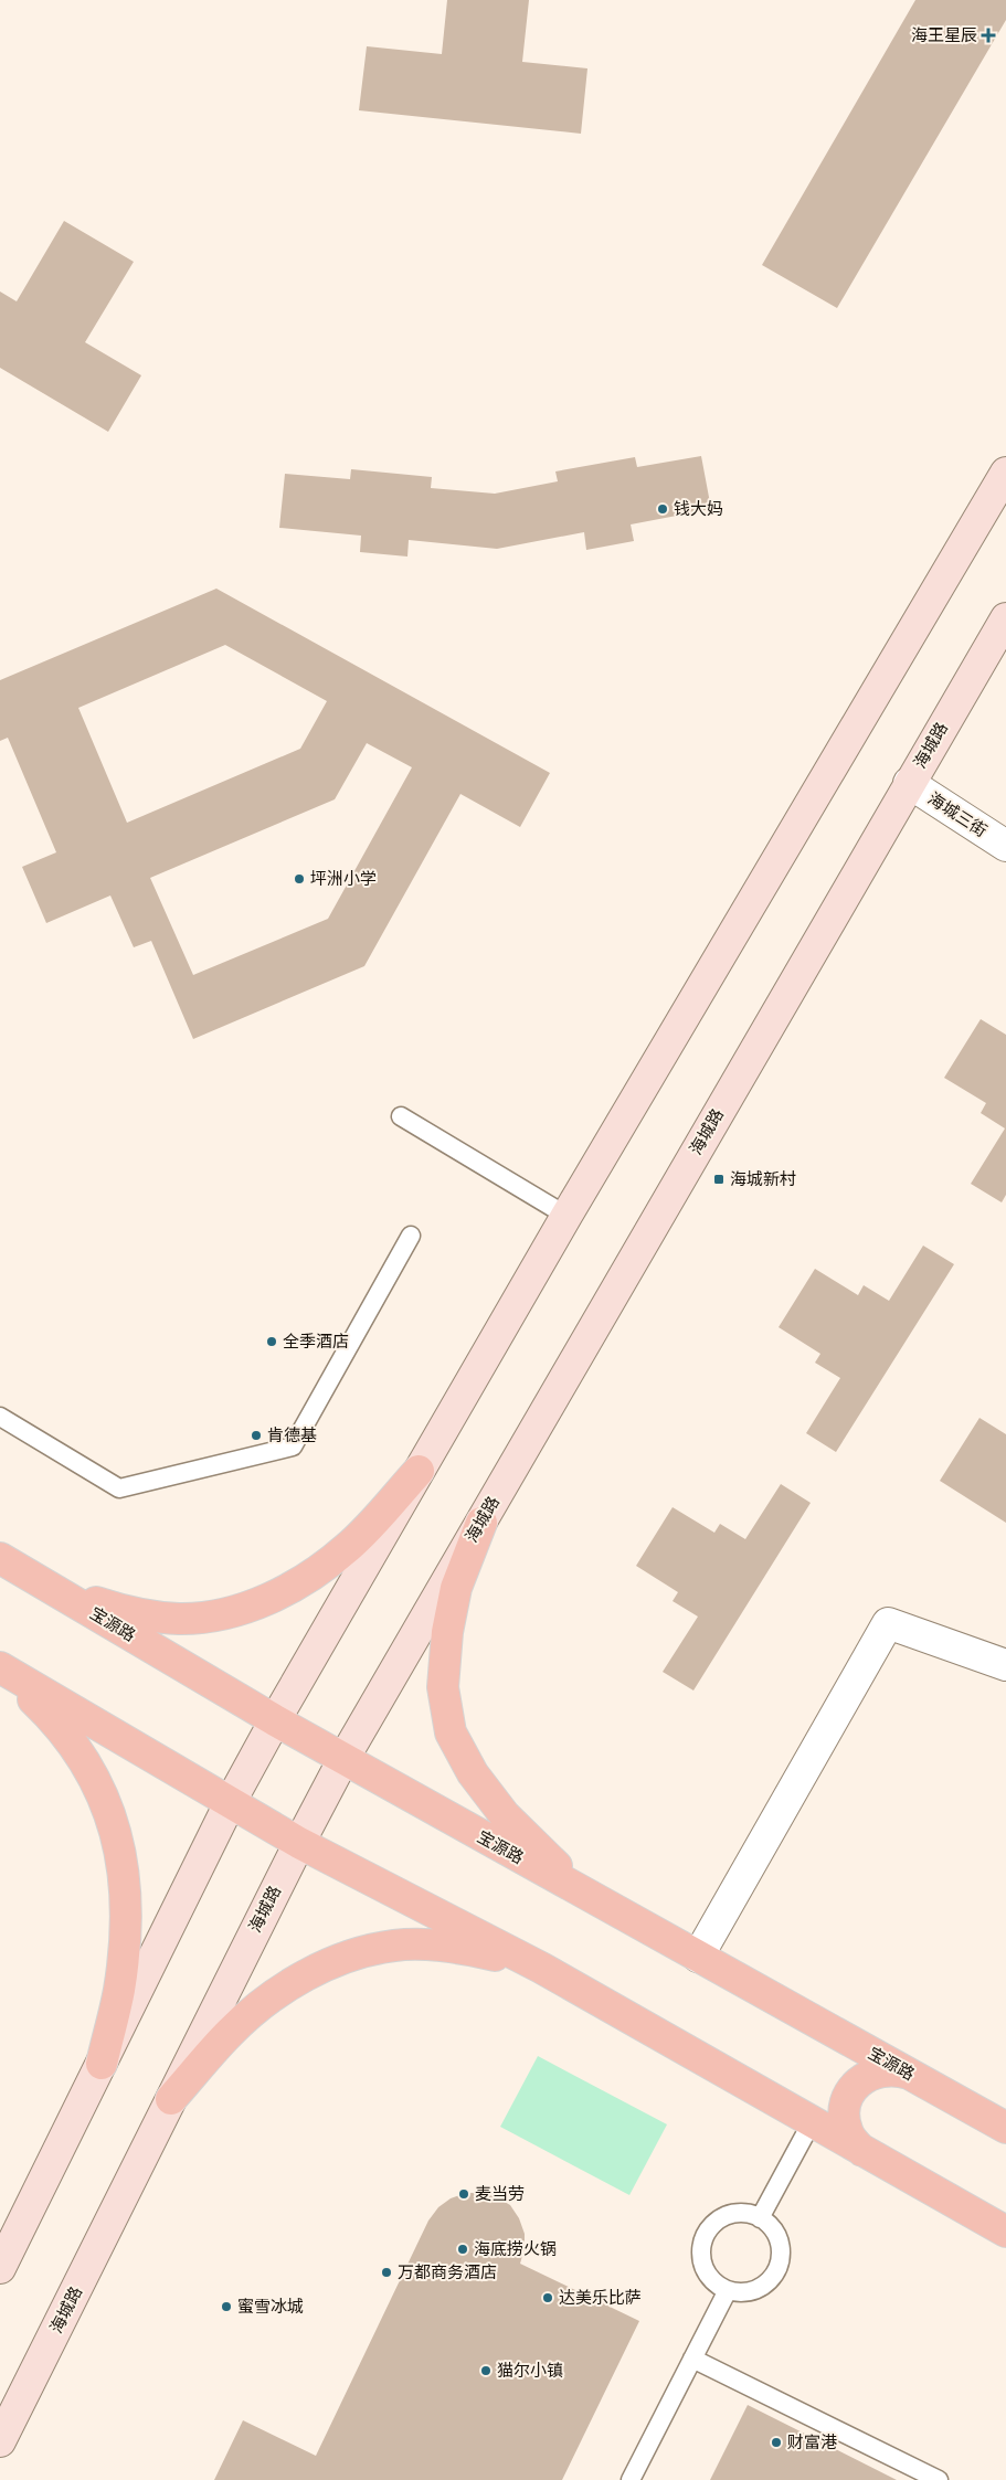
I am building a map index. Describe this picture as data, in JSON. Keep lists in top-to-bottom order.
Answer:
{
  "streets": {
    "main road": ["海城路", "宝源路"],
    "street": ["海城三街"]
  },
  "crossings": [
    ["海城路", "海城三街"],
    ["海城路", "宝源路"]
  ],
  "places": {
    "health": ["海王星辰"],
    "other": [
      "钱大妈",
      "坪洲小学",
      "全季酒店",
      "肯德基",
      "麦当劳",
      "海底捞火锅",
      "万都商务酒店",
      "达美乐比萨",
      "蜜雪冰城",
      "猫尔小镇",
      "财富港"
    ],
    "transit": ["海城新村"]
  }
}
